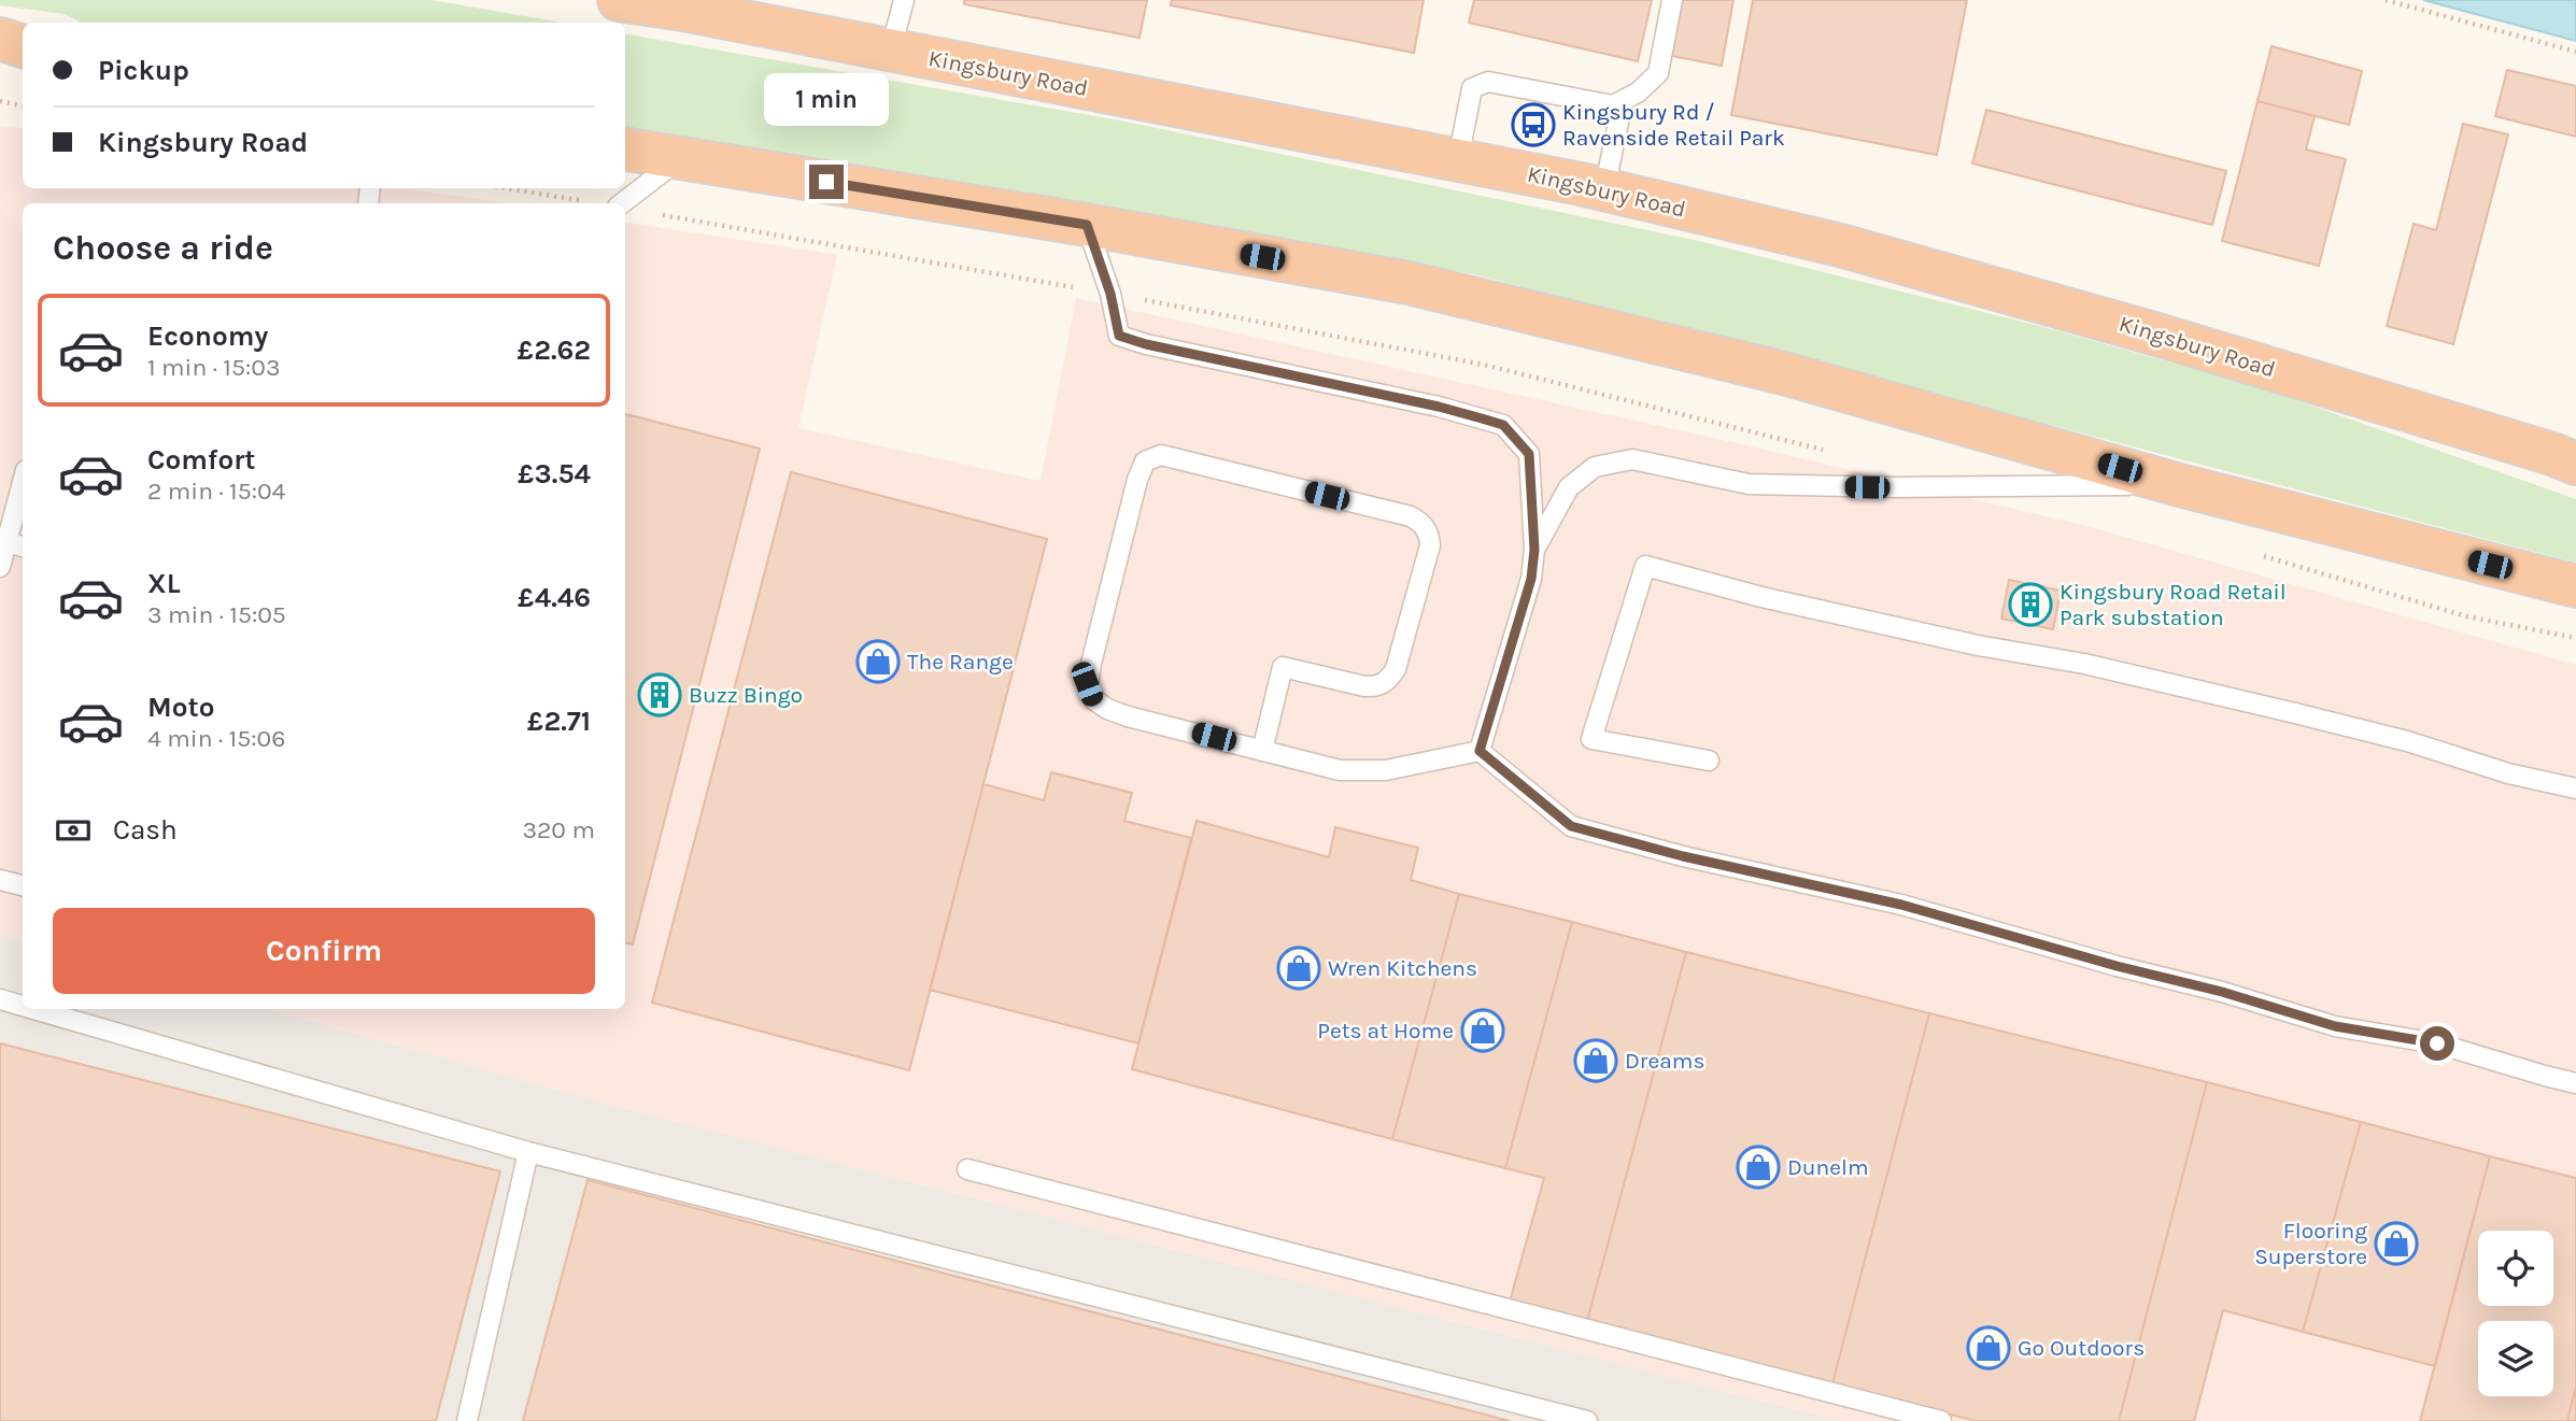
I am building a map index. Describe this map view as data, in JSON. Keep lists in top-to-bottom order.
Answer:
{
  "streets": {
    "highway": ["Kingsbury Road"]
  },
  "places": {
    "bus stop": ["Kingsbury Rd / Ravenside Retail Park"],
    "building": ["Kingsbury Road Retail Park substation", "Buzz Bingo"],
    "shop": [
      "The Range",
      "Wren Kitchens",
      "Pets at Home",
      "Dreams",
      "Dunelm",
      "Flooring Superstore",
      "Go Outdoors"
    ]
  },
  "page": {
    "banner": ["Pickup", "Kingsbury Road"],
    "bubble": "1 min",
    "heading": "Choose a ride",
    "list": [
      {
        "name": "Economy",
        "note": "1 min · 15:03",
        "value": "£2.62"
      },
      {
        "name": "Comfort",
        "note": "2 min · 15:04",
        "value": "£3.54"
      },
      {
        "name": "XL",
        "note": "3 min · 15:05",
        "value": "£4.46"
      },
      {
        "name": "Moto",
        "note": "4 min · 15:06",
        "value": "£2.71"
      }
    ],
    "pay": ["Cash", "320 m"],
    "buttons": "Confirm"
  }
}
